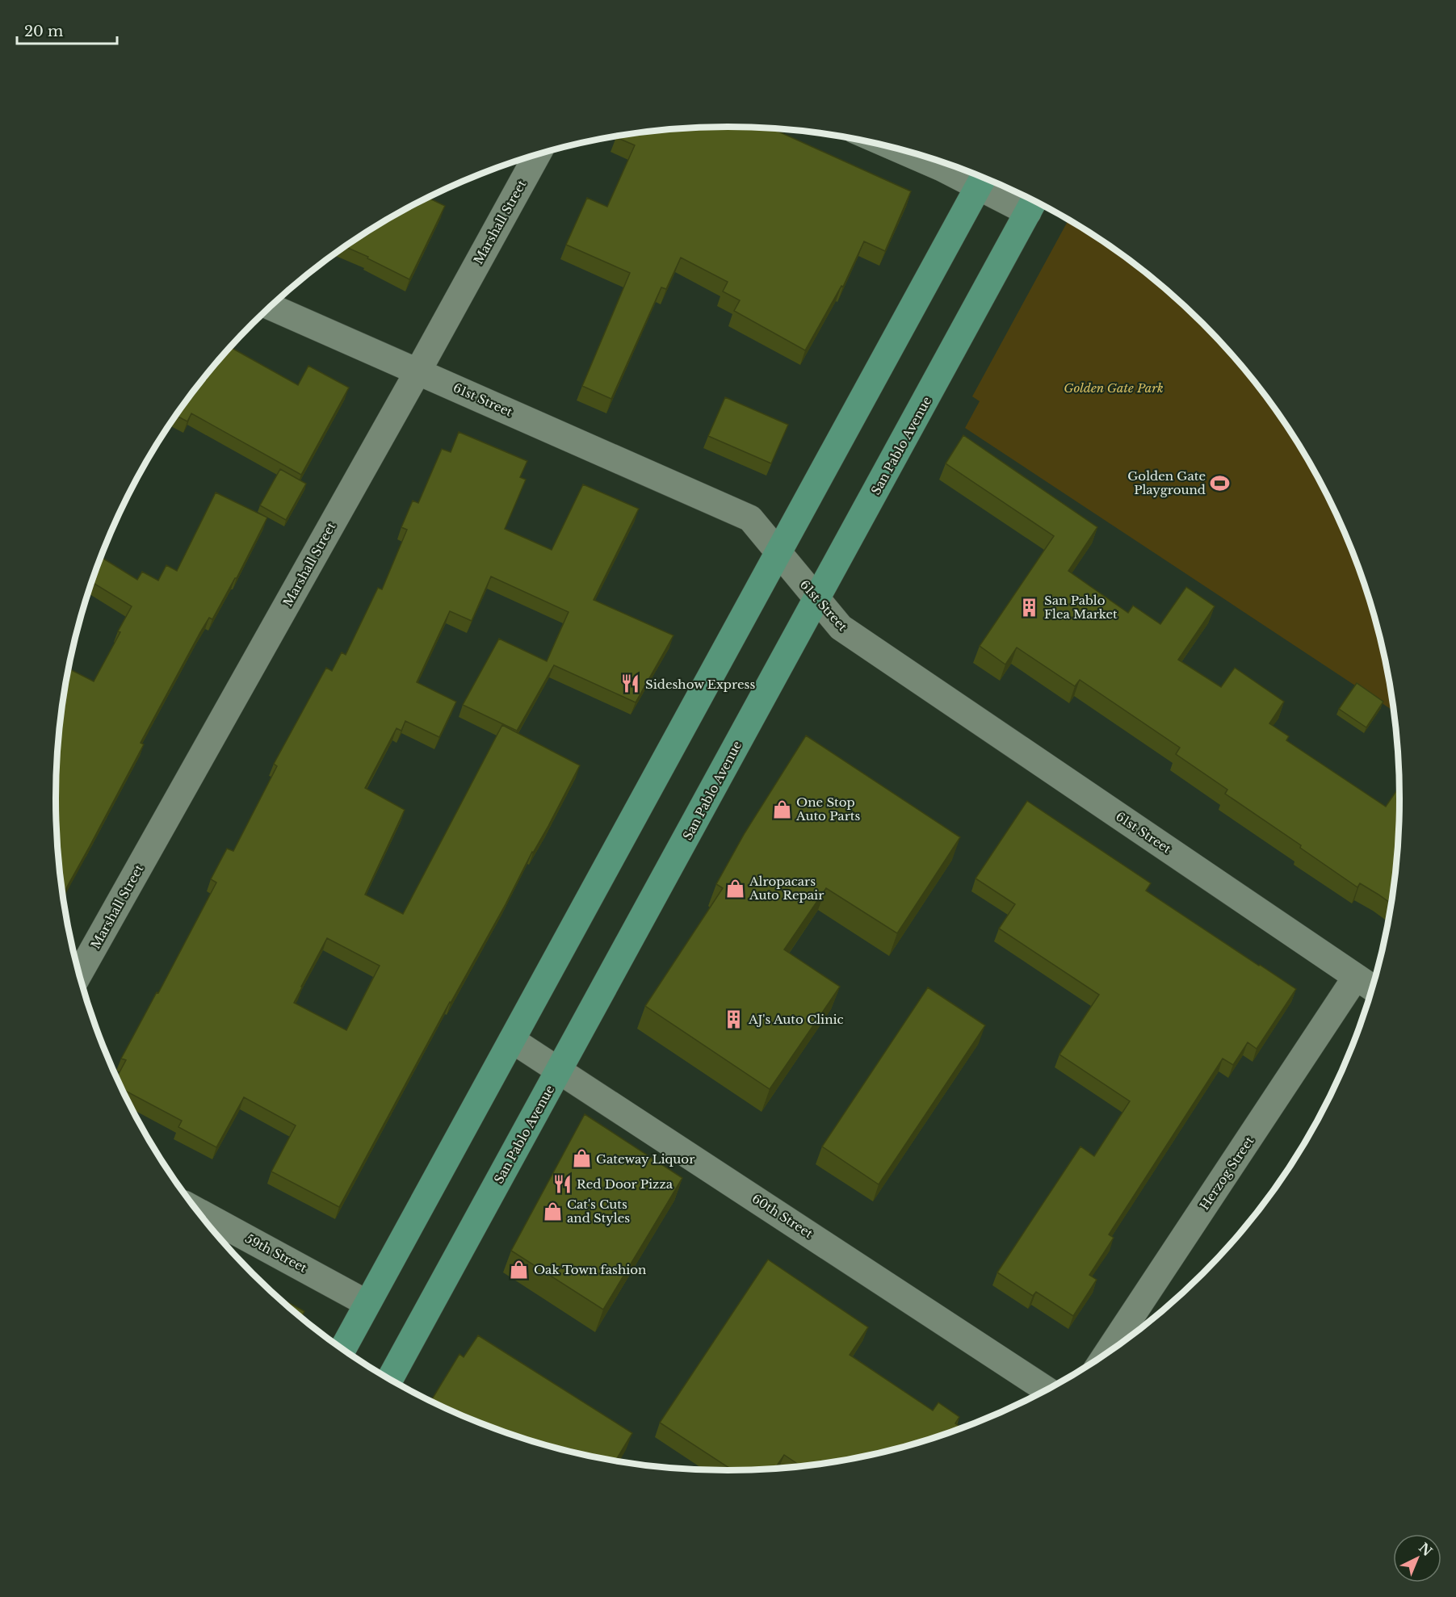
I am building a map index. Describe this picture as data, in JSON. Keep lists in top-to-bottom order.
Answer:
{
  "streets": {
    "main road": ["San Pablo Avenue"],
    "street": [
      "Marshall Street",
      "61st Street",
      "Herzog Street",
      "60th Street",
      "59th Street"
    ]
  },
  "crossings": [
    ["Marshall Street", "61st Street"],
    ["61st Street", "San Pablo Avenue"],
    ["61st Street", "Herzog Street"],
    ["San Pablo Avenue", "60th Street"]
  ],
  "parks": ["Golden Gate Park"],
  "places": {
    "sports": ["Golden Gate Playground"],
    "building": ["San Pablo Flea Market", "AJ's Auto Clinic"],
    "restaurant": ["Sideshow Express", "Red Door Pizza"],
    "shop": [
      "One Stop Auto Parts",
      "Alropacars Auto Repair",
      "Gateway Liquor",
      "Cat's Cuts and Styles",
      "Oak Town fashion"
    ]
  },
  "scale_bar": "20 m",
  "north": "top right"
}
